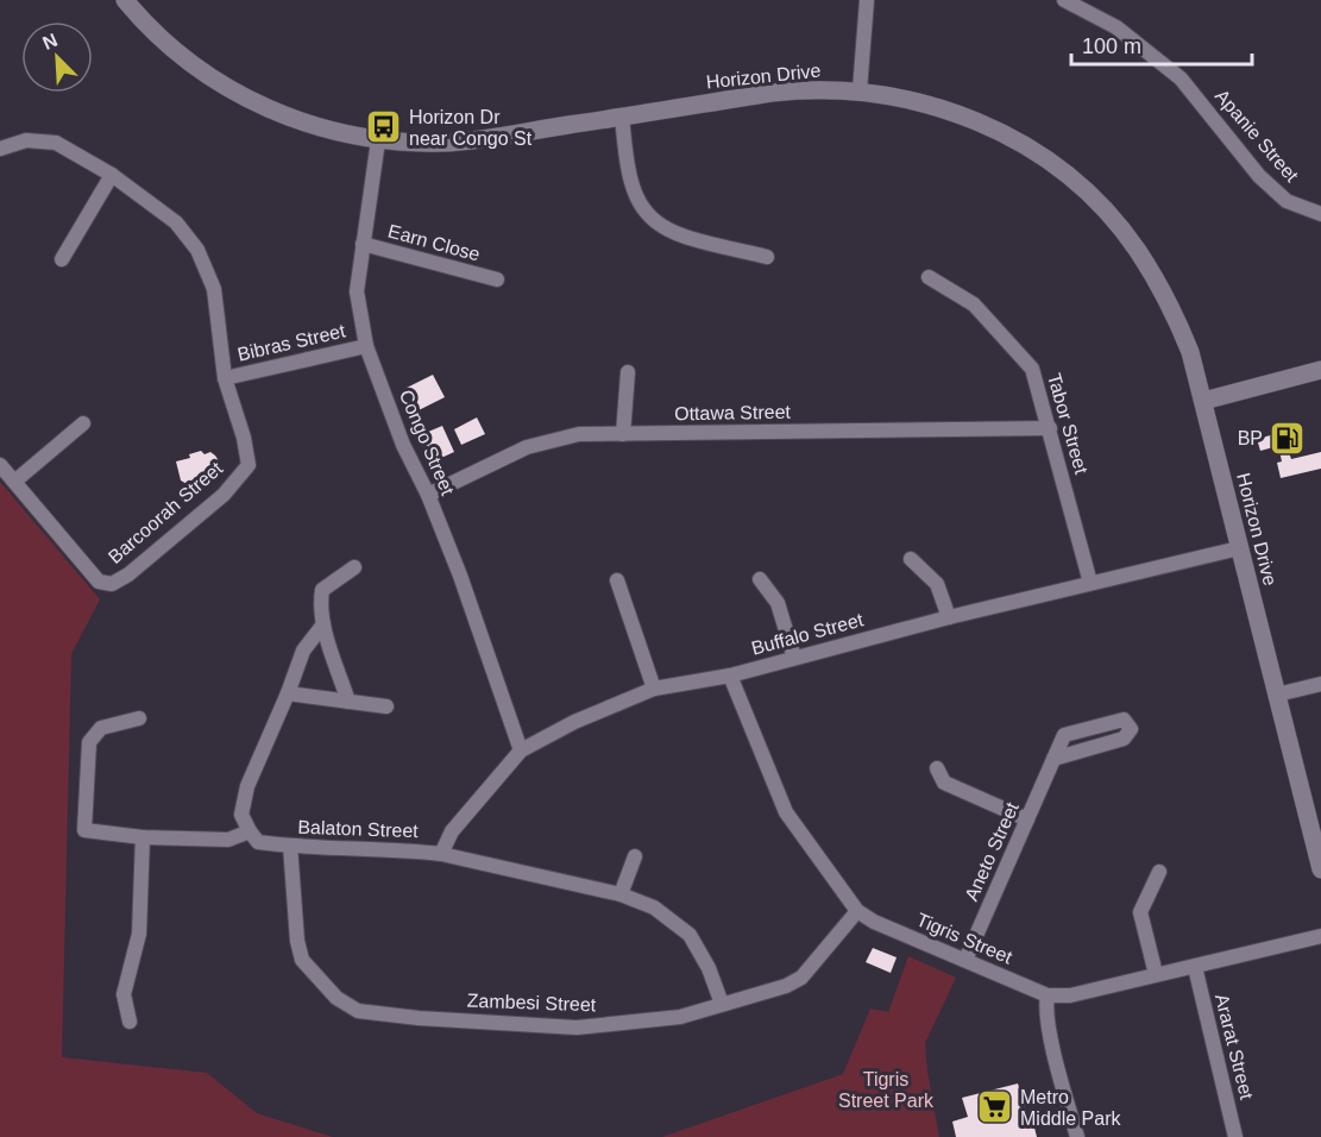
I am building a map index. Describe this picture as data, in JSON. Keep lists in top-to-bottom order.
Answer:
{
  "streets": {
    "street": [
      "Horizon Drive",
      "Apanie Street",
      "Earn Close",
      "Bibras Street",
      "Ottawa Street",
      "Tabor Street",
      "Congo Street",
      "Barcoorah Street",
      "Buffalo Street",
      "Balaton Street",
      "Aneto Street",
      "Tigris Street",
      "Zambesi Street",
      "Ararat Street"
    ]
  },
  "crossings": [
    ["Horizon Drive", "Congo Street"],
    ["Horizon Drive", "Buffalo Street"],
    ["Earn Close", "Congo Street"],
    ["Bibras Street", "Congo Street"],
    ["Bibras Street", "Barcoorah Street"],
    ["Ottawa Street", "Tabor Street"],
    ["Ottawa Street", "Congo Street"],
    ["Tabor Street", "Buffalo Street"],
    ["Congo Street", "Buffalo Street"],
    ["Buffalo Street", "Balaton Street"],
    ["Buffalo Street", "Tigris Street"],
    ["Balaton Street", "Zambesi Street"],
    ["Aneto Street", "Tigris Street"],
    ["Tigris Street", "Zambesi Street"],
    ["Tigris Street", "Ararat Street"]
  ],
  "parks": ["Tigris Street Park"],
  "places": {
    "bus stop": ["Horizon Dr near Congo St"],
    "fuel station": ["BP"],
    "supermarket": ["Metro Middle Park"]
  },
  "scale_bar": "100 m",
  "north": "top left"
}
